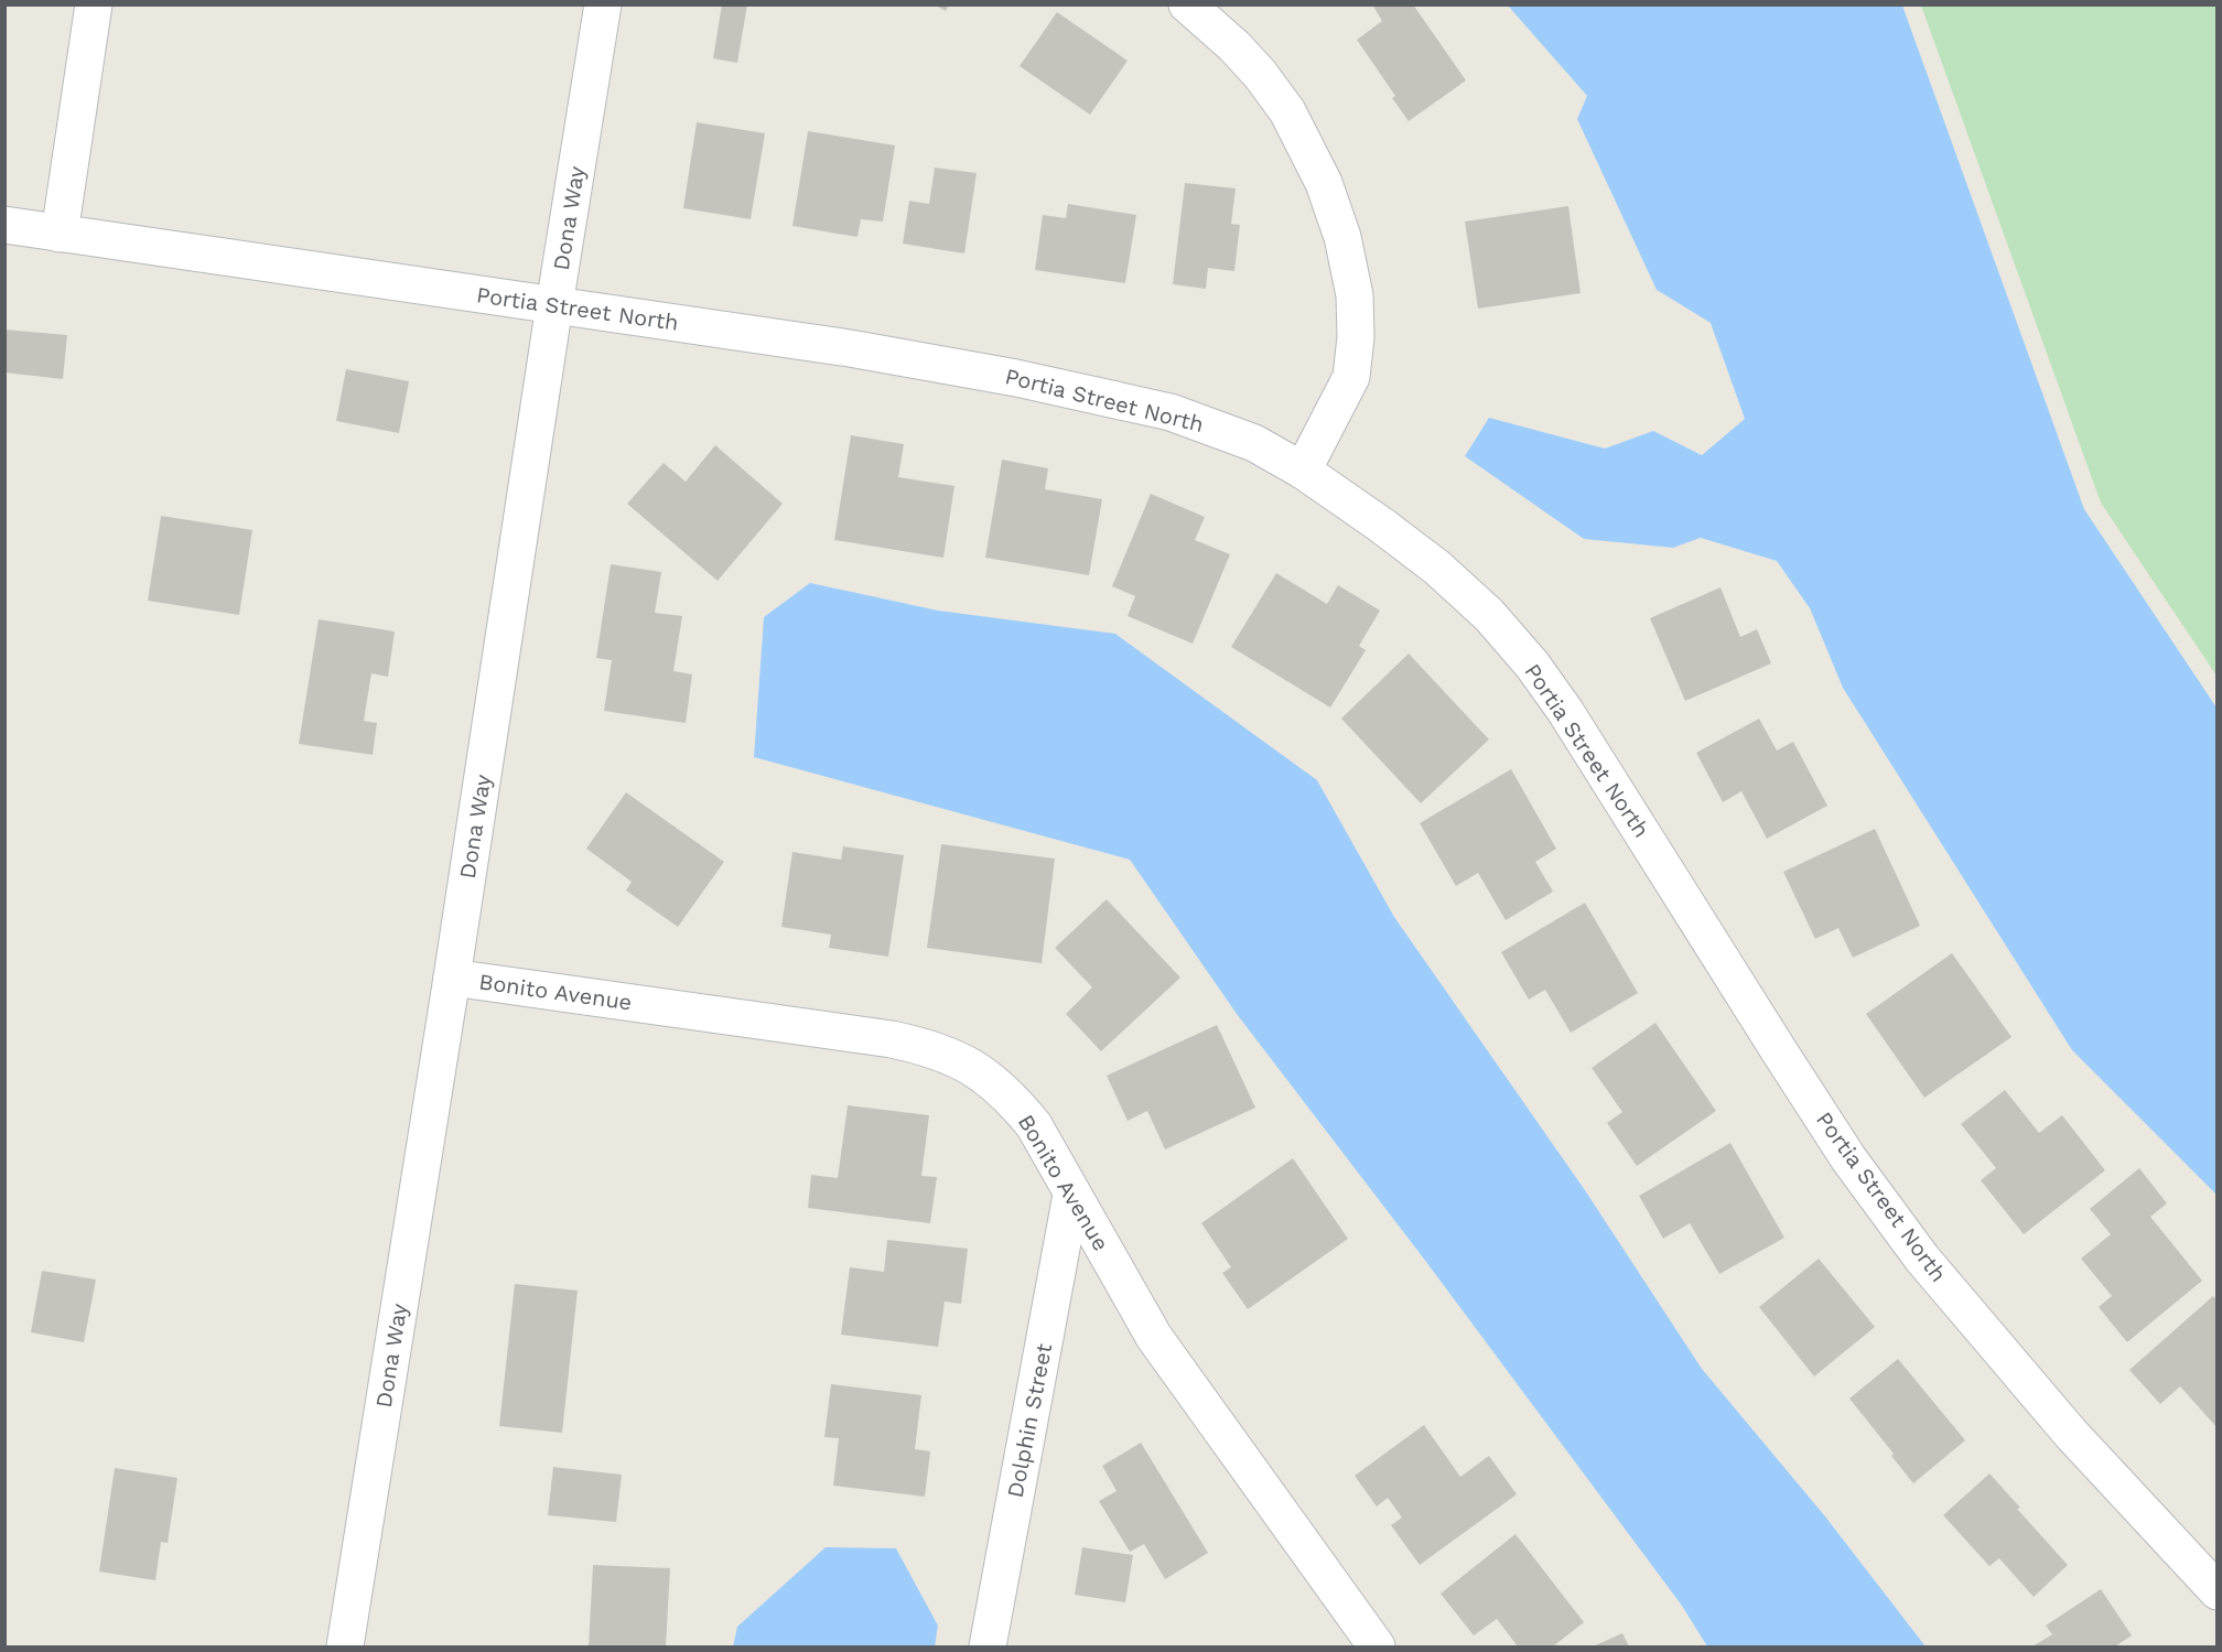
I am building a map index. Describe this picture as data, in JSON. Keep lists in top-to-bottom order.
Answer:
{
  "streets": {
    "street": [
      "Dona Way",
      "Portia Street North",
      "Bonito Avenue",
      "Dolphin Street"
    ]
  },
  "crossings": [
    ["Dona Way", "Portia Street North"],
    ["Dona Way", "Bonito Avenue"],
    ["Bonito Avenue", "Dolphin Street"]
  ]
}
